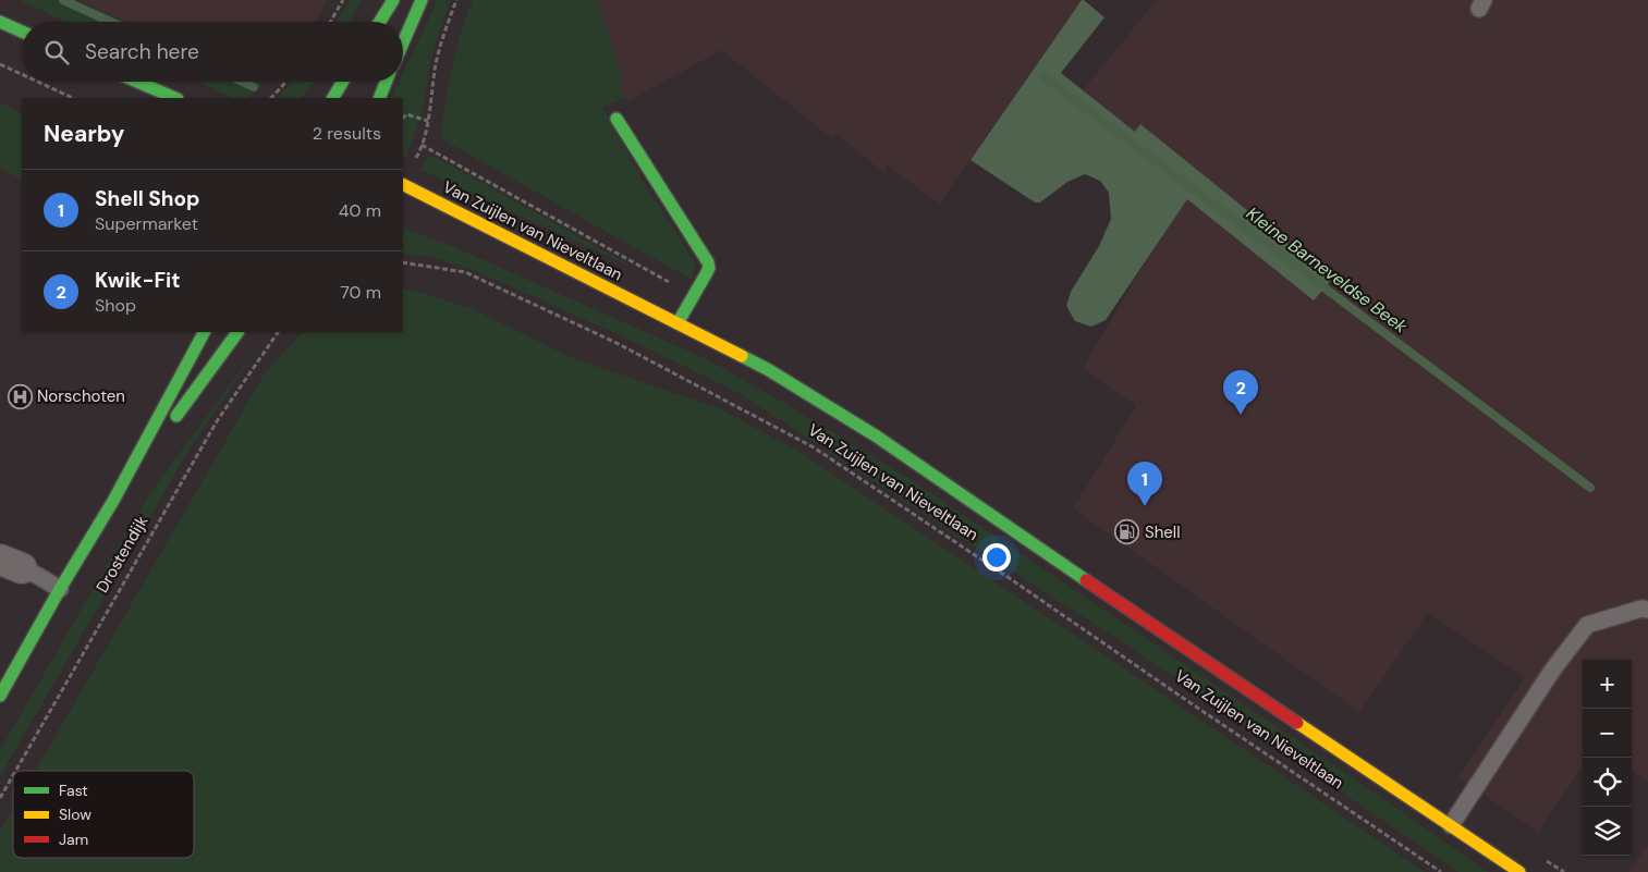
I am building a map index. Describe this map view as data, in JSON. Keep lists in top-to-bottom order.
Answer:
{
  "streets": {
    "main road": ["Van Zuijlen van Nieveltlaan", "Drostendijk"]
  },
  "water": ["Kleine Barneveldse Beek"],
  "places": {
    "hospital": ["Norschoten"],
    "fuel station": ["Shell"]
  },
  "legend": ["Fast", "Slow", "Jam"],
  "page": {
    "search": "Search here",
    "heading": ["Nearby", "2 results"],
    "list": [
      {
        "mark": "1",
        "name": "Shell Shop",
        "note": "Supermarket",
        "value": "40 m"
      },
      {
        "mark": "2",
        "name": "Kwik-Fit",
        "note": "Shop",
        "value": "70 m"
      }
    ],
    "pins": ["2", "1"],
    "map_buttons": ["+", "−"]
  }
}
